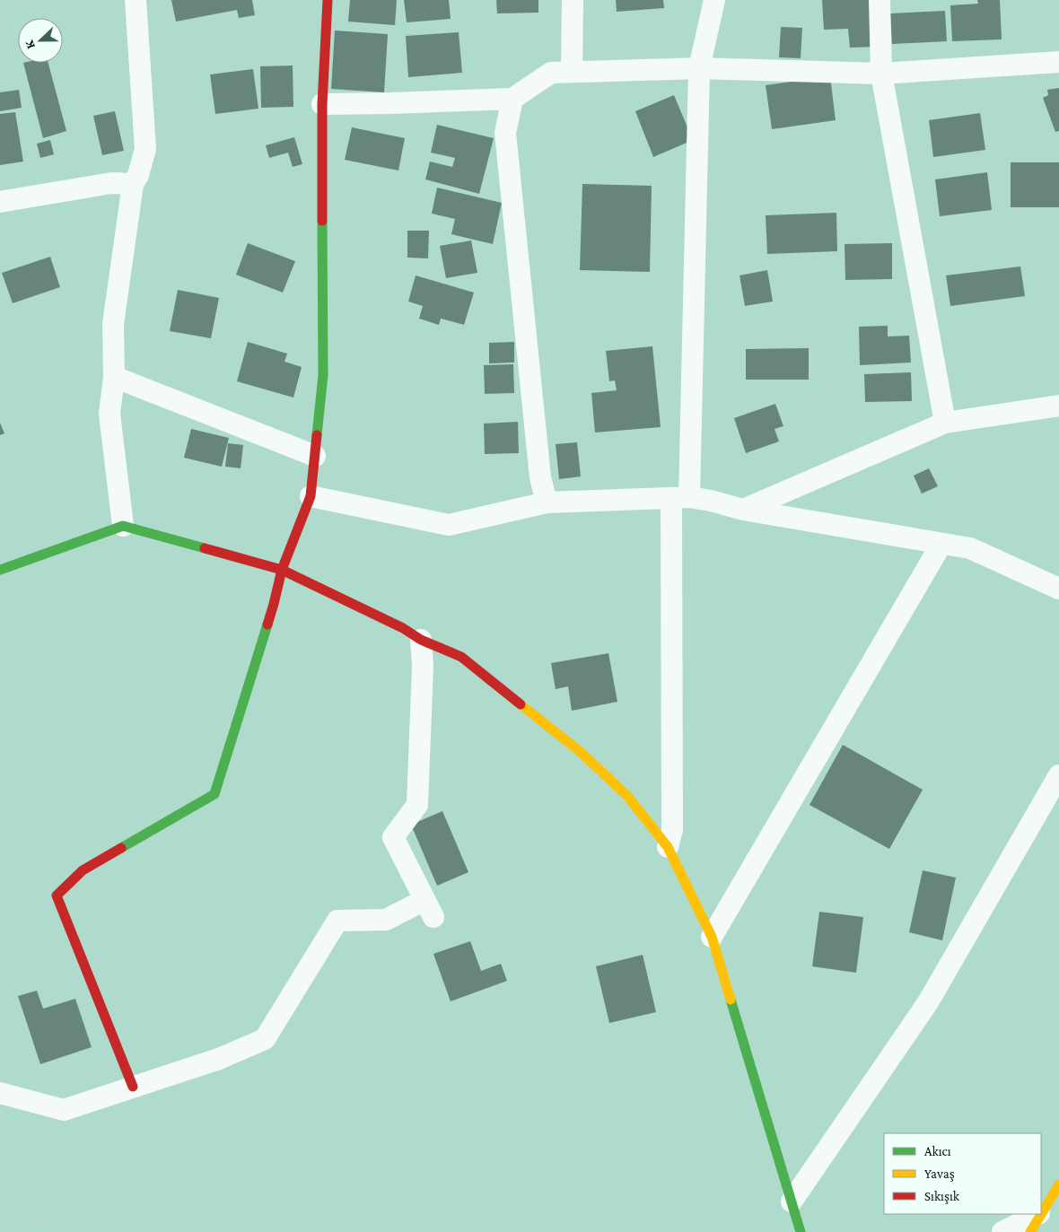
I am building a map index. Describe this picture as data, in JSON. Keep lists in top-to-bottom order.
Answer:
{
  "legend": ["Akıcı", "Yavaş", "Sıkışık"],
  "north": "left"
}
